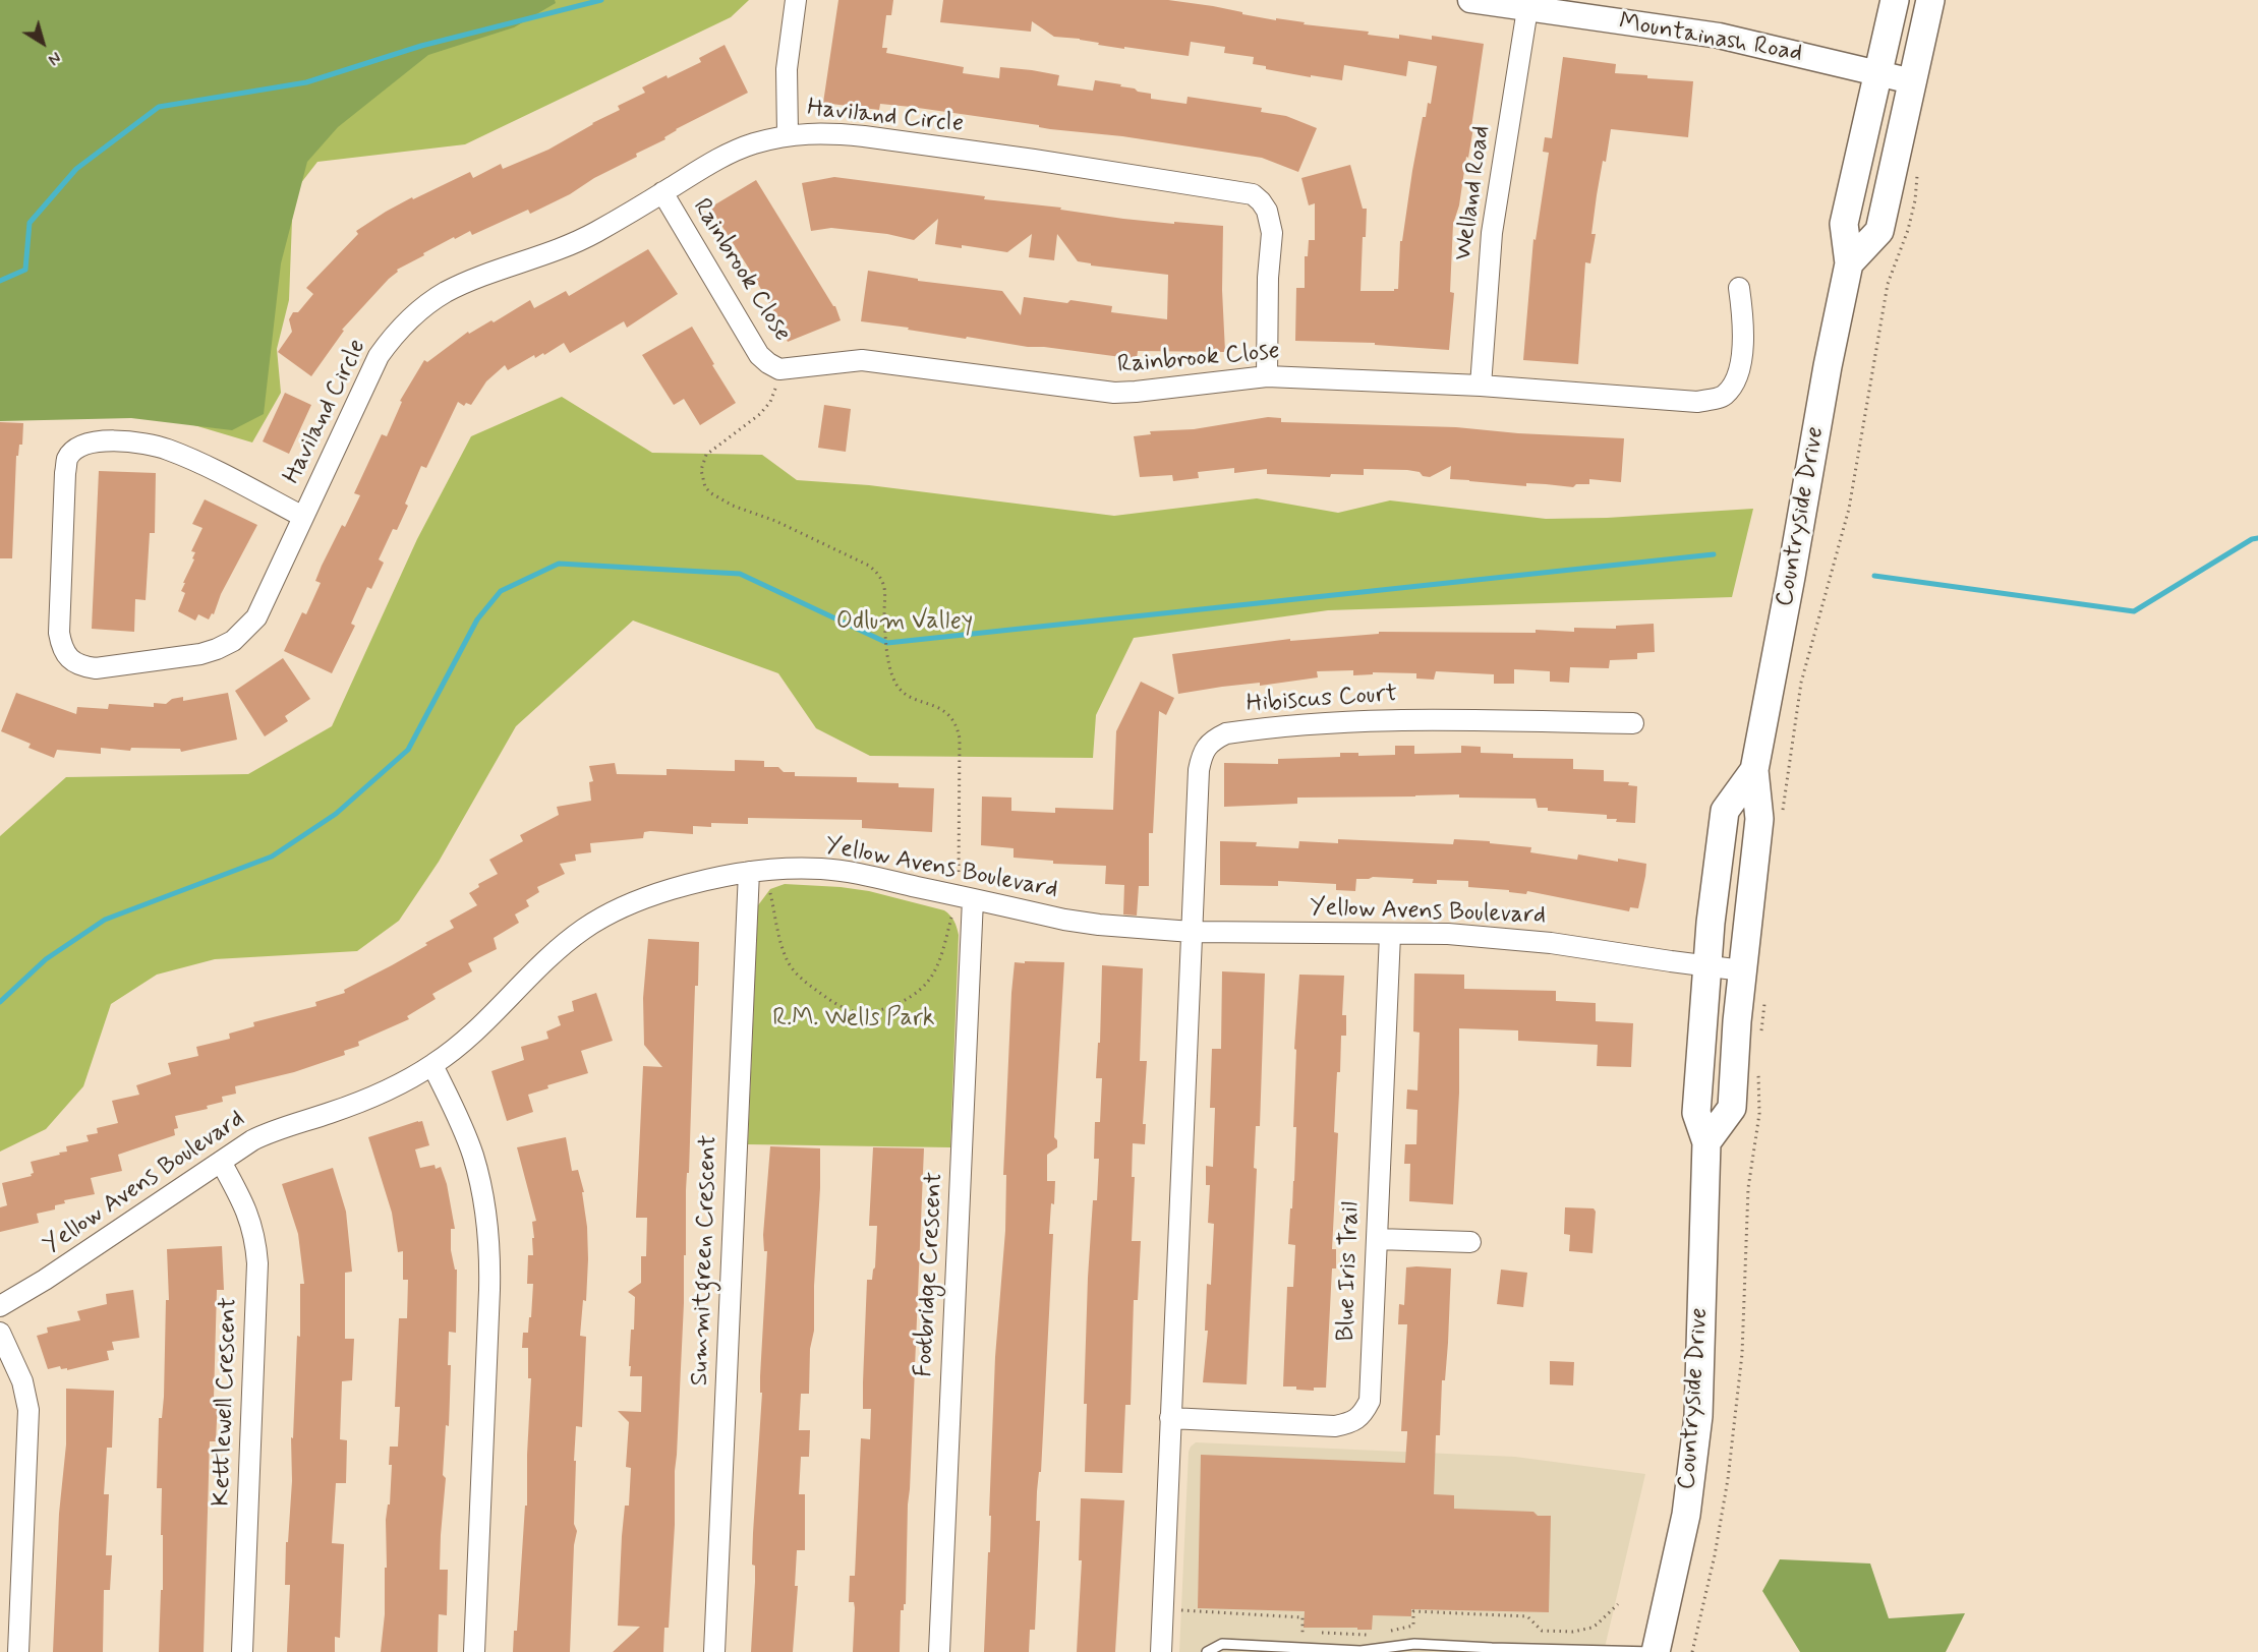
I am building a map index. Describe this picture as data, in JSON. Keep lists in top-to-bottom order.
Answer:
{
  "streets": {
    "main road": ["Countryside Drive"],
    "street": [
      "Mountainash Road",
      "Haviland Circle",
      "Welland Road",
      "Rainbrook Close",
      "Hibiscus Court",
      "Yellow Avens Boulevard",
      "Summitgreen Crescent",
      "Blue Iris Trail",
      "Footbridge Crescent",
      "Kettlewell Crescent"
    ]
  },
  "crossings": [
    ["Mountainash Road", "Welland Road"],
    ["Mountainash Road", "Countryside Drive"],
    ["Haviland Circle", "Rainbrook Close"],
    ["Welland Road", "Rainbrook Close"],
    ["Countryside Drive", "Yellow Avens Boulevard"],
    ["Hibiscus Court", "Yellow Avens Boulevard"],
    ["Yellow Avens Boulevard", "Summitgreen Crescent"],
    ["Yellow Avens Boulevard", "Blue Iris Trail"],
    ["Yellow Avens Boulevard", "Footbridge Crescent"],
    ["Yellow Avens Boulevard", "Kettlewell Crescent"]
  ],
  "parks": ["Odlum Valley", "R.M. Wells Park"],
  "north": "bottom right"
}
